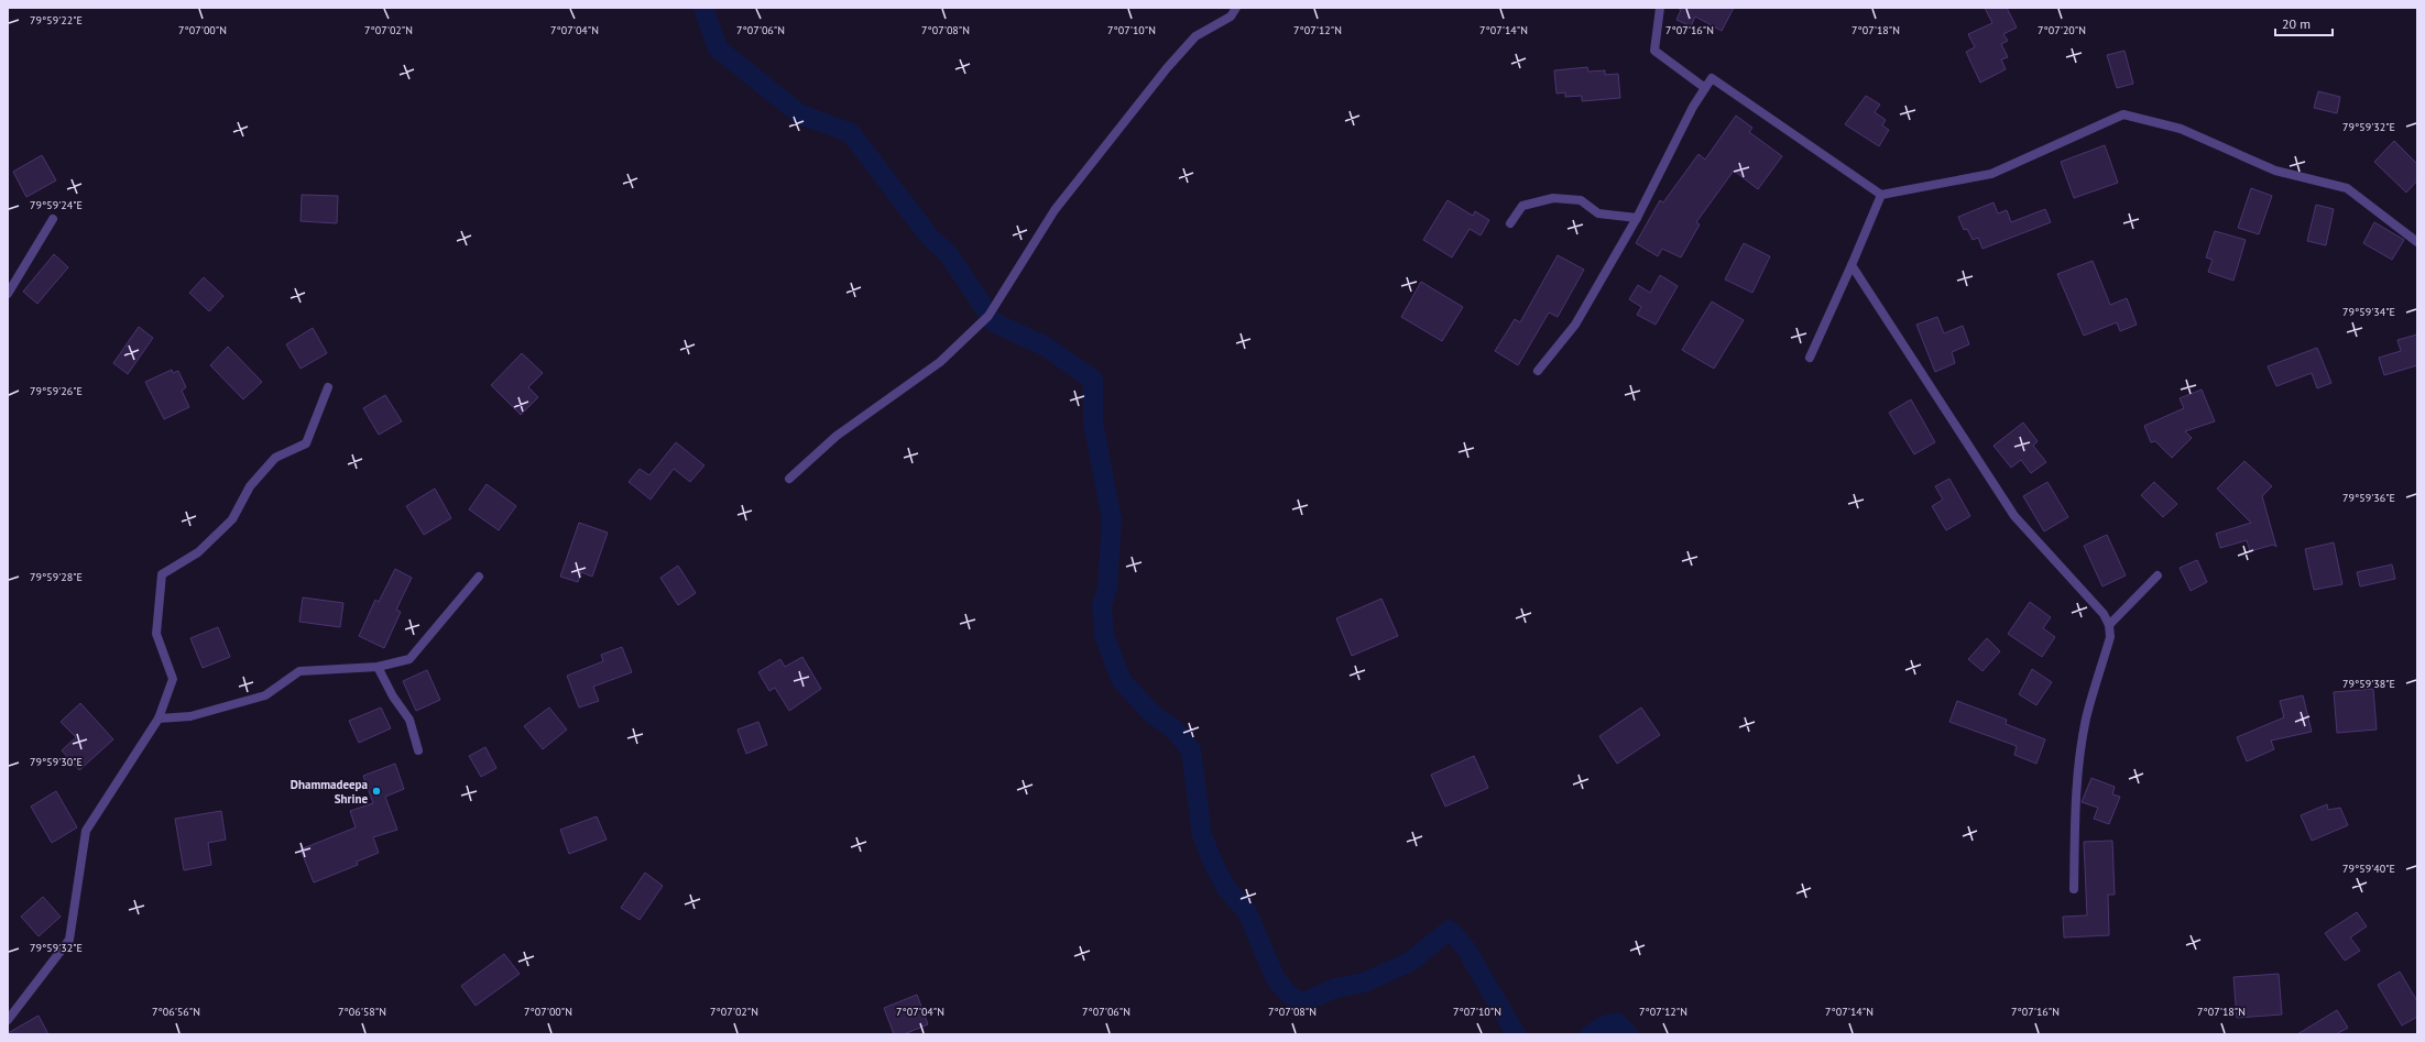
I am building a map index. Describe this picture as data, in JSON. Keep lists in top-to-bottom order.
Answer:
{
  "places": ["Dhammadeepa Shrine"],
  "scale_bar": "20 m",
  "coordinates": [
    "79°59'22\"E",
    "7°07'00\"N",
    "7°07'02\"N",
    "7°07'06\"N",
    "7°07'08\"N",
    "7°07'10\"N",
    "7°07'12\"N",
    "7°07'14\"N",
    "7°07'16\"N",
    "7°07'18\"N",
    "7°07'20\"N",
    "7°07'04\"N",
    "79°59'32\"E",
    "79°59'24\"E",
    "79°59'34\"E",
    "79°59'26\"E",
    "79°59'36\"E",
    "79°59'28\"E",
    "79°59'38\"E",
    "79°59'30\"E",
    "79°59'40\"E",
    "7°06'56\"N",
    "7°06'58\"N"
  ]
}
